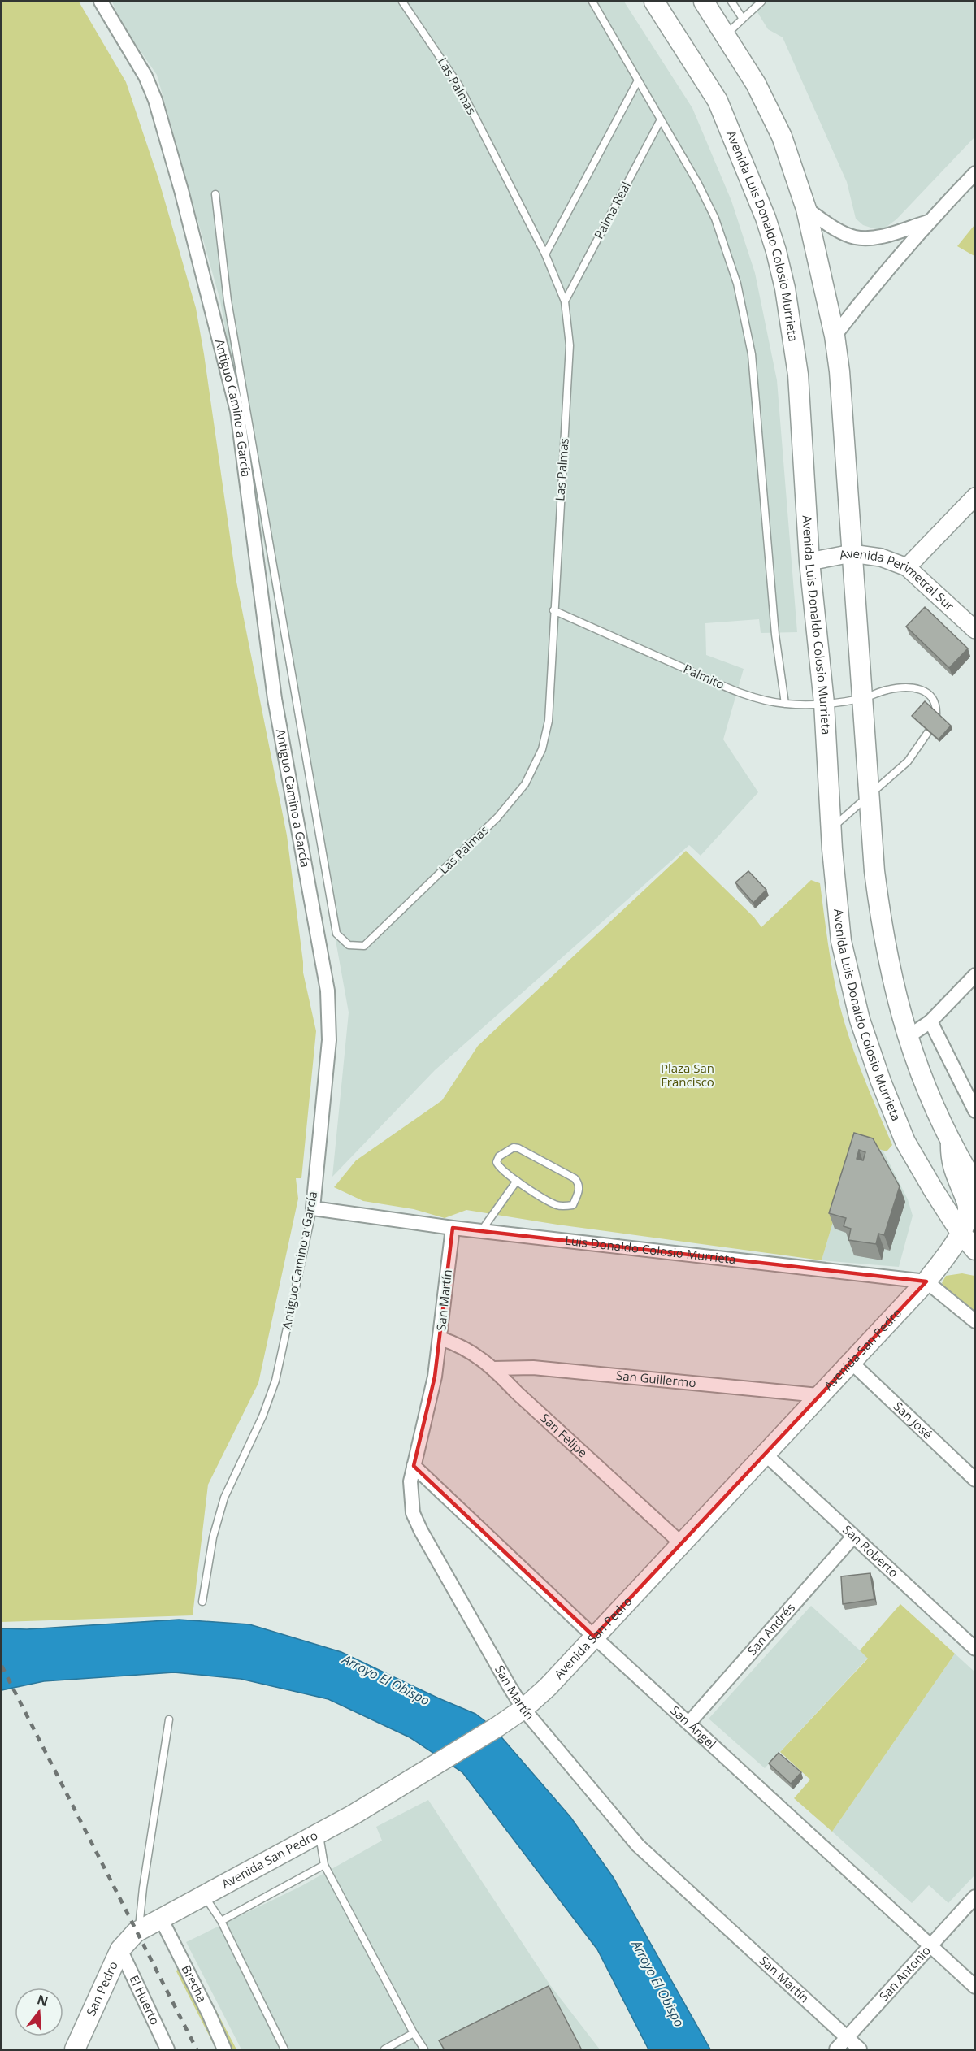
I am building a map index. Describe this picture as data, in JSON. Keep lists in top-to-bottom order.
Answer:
{
  "streets": {
    "main road": ["Avenida Luis Donaldo Colosio Murrieta", "Avenida San Pedro", "San Pedro"],
    "street": [
      "Antiguo Camino a García",
      "Avenida Perimetral Sur",
      "Luis Donaldo Colosio Murrieta",
      "San Martín",
      "San Guillermo",
      "San José",
      "San Felipe",
      "San Roberto",
      "San Andrés",
      "San Ángel",
      "San Antonio",
      "Brecha",
      "El Huerto"
    ],
    "lane": ["Las Palmas", "Palma Real", "Palmito"]
  },
  "crossings": [
    ["Las Palmas", "Palma Real"],
    ["Las Palmas", "Palmito"],
    ["Avenida Luis Donaldo Colosio Murrieta", "Avenida Perimetral Sur"],
    ["Avenida Luis Donaldo Colosio Murrieta", "Palmito"],
    ["Avenida Luis Donaldo Colosio Murrieta", "Avenida San Pedro"],
    ["Antiguo Camino a García", "Luis Donaldo Colosio Murrieta"],
    ["Luis Donaldo Colosio Murrieta", "San Martín"],
    ["Luis Donaldo Colosio Murrieta", "Avenida San Pedro"],
    ["San Martín", "Avenida San Pedro"],
    ["San Martín", "San Felipe"],
    ["San Martín", "San Ángel"],
    ["San Martín", "San Antonio"],
    ["Avenida San Pedro", "San Guillermo"],
    ["Avenida San Pedro", "San José"],
    ["Avenida San Pedro", "San Felipe"],
    ["Avenida San Pedro", "San Roberto"],
    ["Avenida San Pedro", "San Ángel"],
    ["Avenida San Pedro", "Brecha"],
    ["Avenida San Pedro", "San Pedro"],
    ["San Guillermo", "San Felipe"],
    ["San Roberto", "San Andrés"],
    ["San Andrés", "San Ángel"],
    ["San Ángel", "San Antonio"],
    ["San Pedro", "El Huerto"]
  ],
  "water": ["Arroyo El Obispo"],
  "parks": ["Plaza San Francisco"],
  "north": "top"
}
